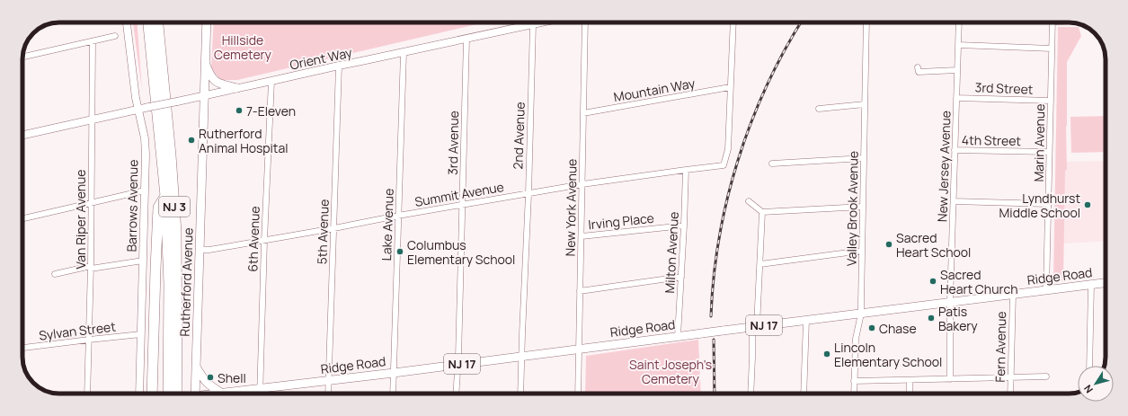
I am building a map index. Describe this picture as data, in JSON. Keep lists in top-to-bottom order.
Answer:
{
  "streets": {
    "highway": ["NJ 3"],
    "main road": ["Ridge Road", "Rutherford Avenue", "NJ 17"],
    "street": [
      "Orient Way",
      "3rd Street",
      "Mountain Way",
      "2nd Avenue",
      "4th Street",
      "3rd Avenue",
      "Marin Avenue",
      "New Jersey Avenue",
      "Summit Avenue",
      "Barrows Avenue",
      "New York Avenue",
      "Valley Brook Avenue",
      "Van Riper Avenue",
      "Irving Place",
      "Lake Avenue",
      "5th Avenue",
      "6th Avenue",
      "Milton Avenue",
      "Sylvan Street",
      "Fern Avenue"
    ]
  },
  "crossings": [
    ["Orient Way", "2nd Avenue"],
    ["Orient Way", "3rd Avenue"],
    ["Orient Way", "Barrows Avenue"],
    ["Orient Way", "Van Riper Avenue"],
    ["Orient Way", "Lake Avenue"],
    ["Orient Way", "5th Avenue"],
    ["Orient Way", "6th Avenue"],
    ["Orient Way", "Rutherford Avenue"],
    ["3rd Street", "Marin Avenue"],
    ["3rd Street", "New Jersey Avenue"],
    ["Mountain Way", "Summit Avenue"],
    ["Mountain Way", "New York Avenue"],
    ["2nd Avenue", "Summit Avenue"],
    ["2nd Avenue", "Ridge Road"],
    ["4th Street", "Marin Avenue"],
    ["4th Street", "New Jersey Avenue"],
    ["3rd Avenue", "Summit Avenue"],
    ["3rd Avenue", "Ridge Road"],
    ["Marin Avenue", "Ridge Road"],
    ["New Jersey Avenue", "Ridge Road"],
    ["Summit Avenue", "New York Avenue"],
    ["Summit Avenue", "Lake Avenue"],
    ["Summit Avenue", "5th Avenue"],
    ["Summit Avenue", "6th Avenue"],
    ["Summit Avenue", "Milton Avenue"],
    ["Summit Avenue", "Rutherford Avenue"],
    ["Barrows Avenue", "Sylvan Street"],
    ["New York Avenue", "Irving Place"],
    ["New York Avenue", "Ridge Road"],
    ["Valley Brook Avenue", "Ridge Road"],
    ["Van Riper Avenue", "Sylvan Street"],
    ["Irving Place", "Milton Avenue"],
    ["Lake Avenue", "Ridge Road"],
    ["5th Avenue", "Ridge Road"],
    ["6th Avenue", "Ridge Road"],
    ["Milton Avenue", "Ridge Road"],
    ["Ridge Road", "Fern Avenue"]
  ],
  "parks": ["Hillside Cemetery", "Saint Joseph's Cemetery"],
  "places": [
    "7-Eleven",
    "Rutherford Animal Hospital",
    "Lyndhurst Middle School",
    "Sacred Heart School",
    "Columbus Elementary School",
    "Sacred Heart Church",
    "Patis Bakery",
    "Chase",
    "Lincoln Elementary School",
    "Shell"
  ],
  "north": "bottom left"
}
